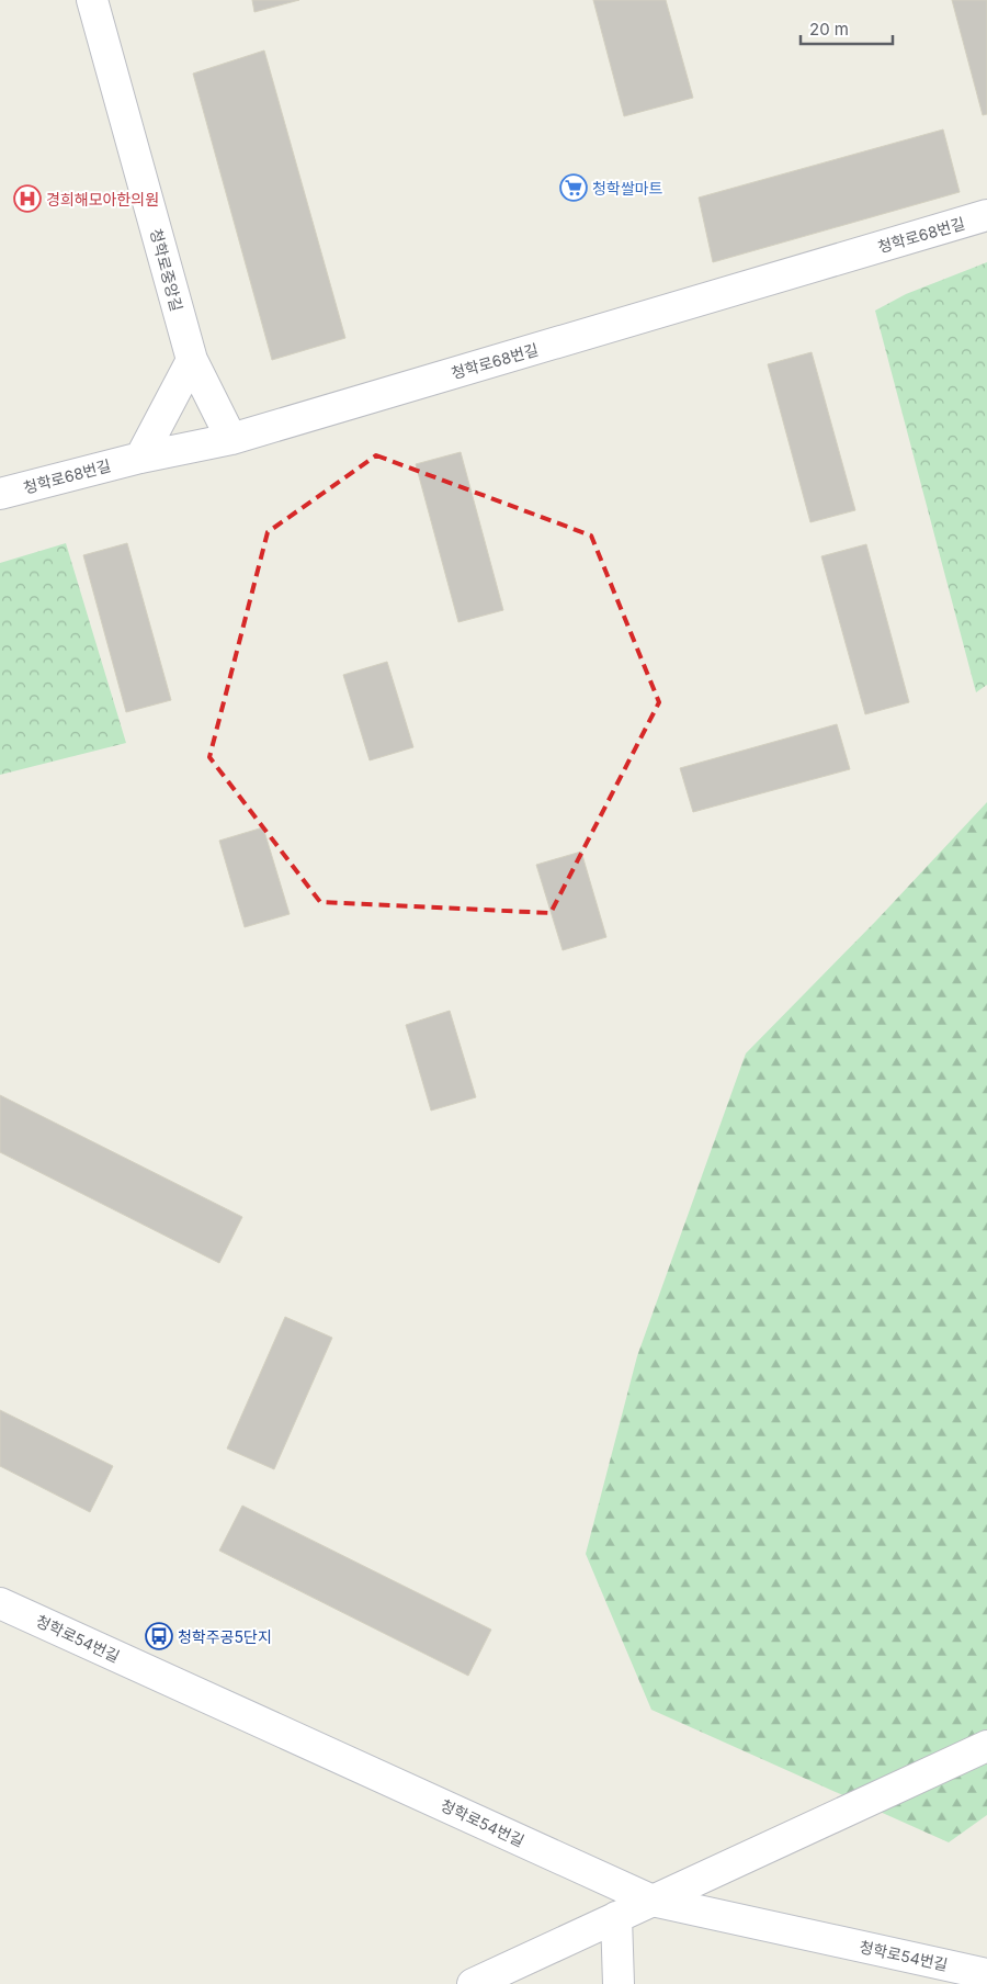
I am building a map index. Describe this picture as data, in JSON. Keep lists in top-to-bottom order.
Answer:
{
  "streets": {
    "street": ["청학로68번길", "청학로중앙길", "청학로54번길"]
  },
  "crossings": [
    ["청학로68번길", "청학로중앙길"]
  ],
  "places": {
    "supermarket": ["청학쌀마트"],
    "hospital": ["경희해모아한의원"],
    "bus stop": ["청학주공5단지"]
  },
  "scale_bar": "20 m"
}
